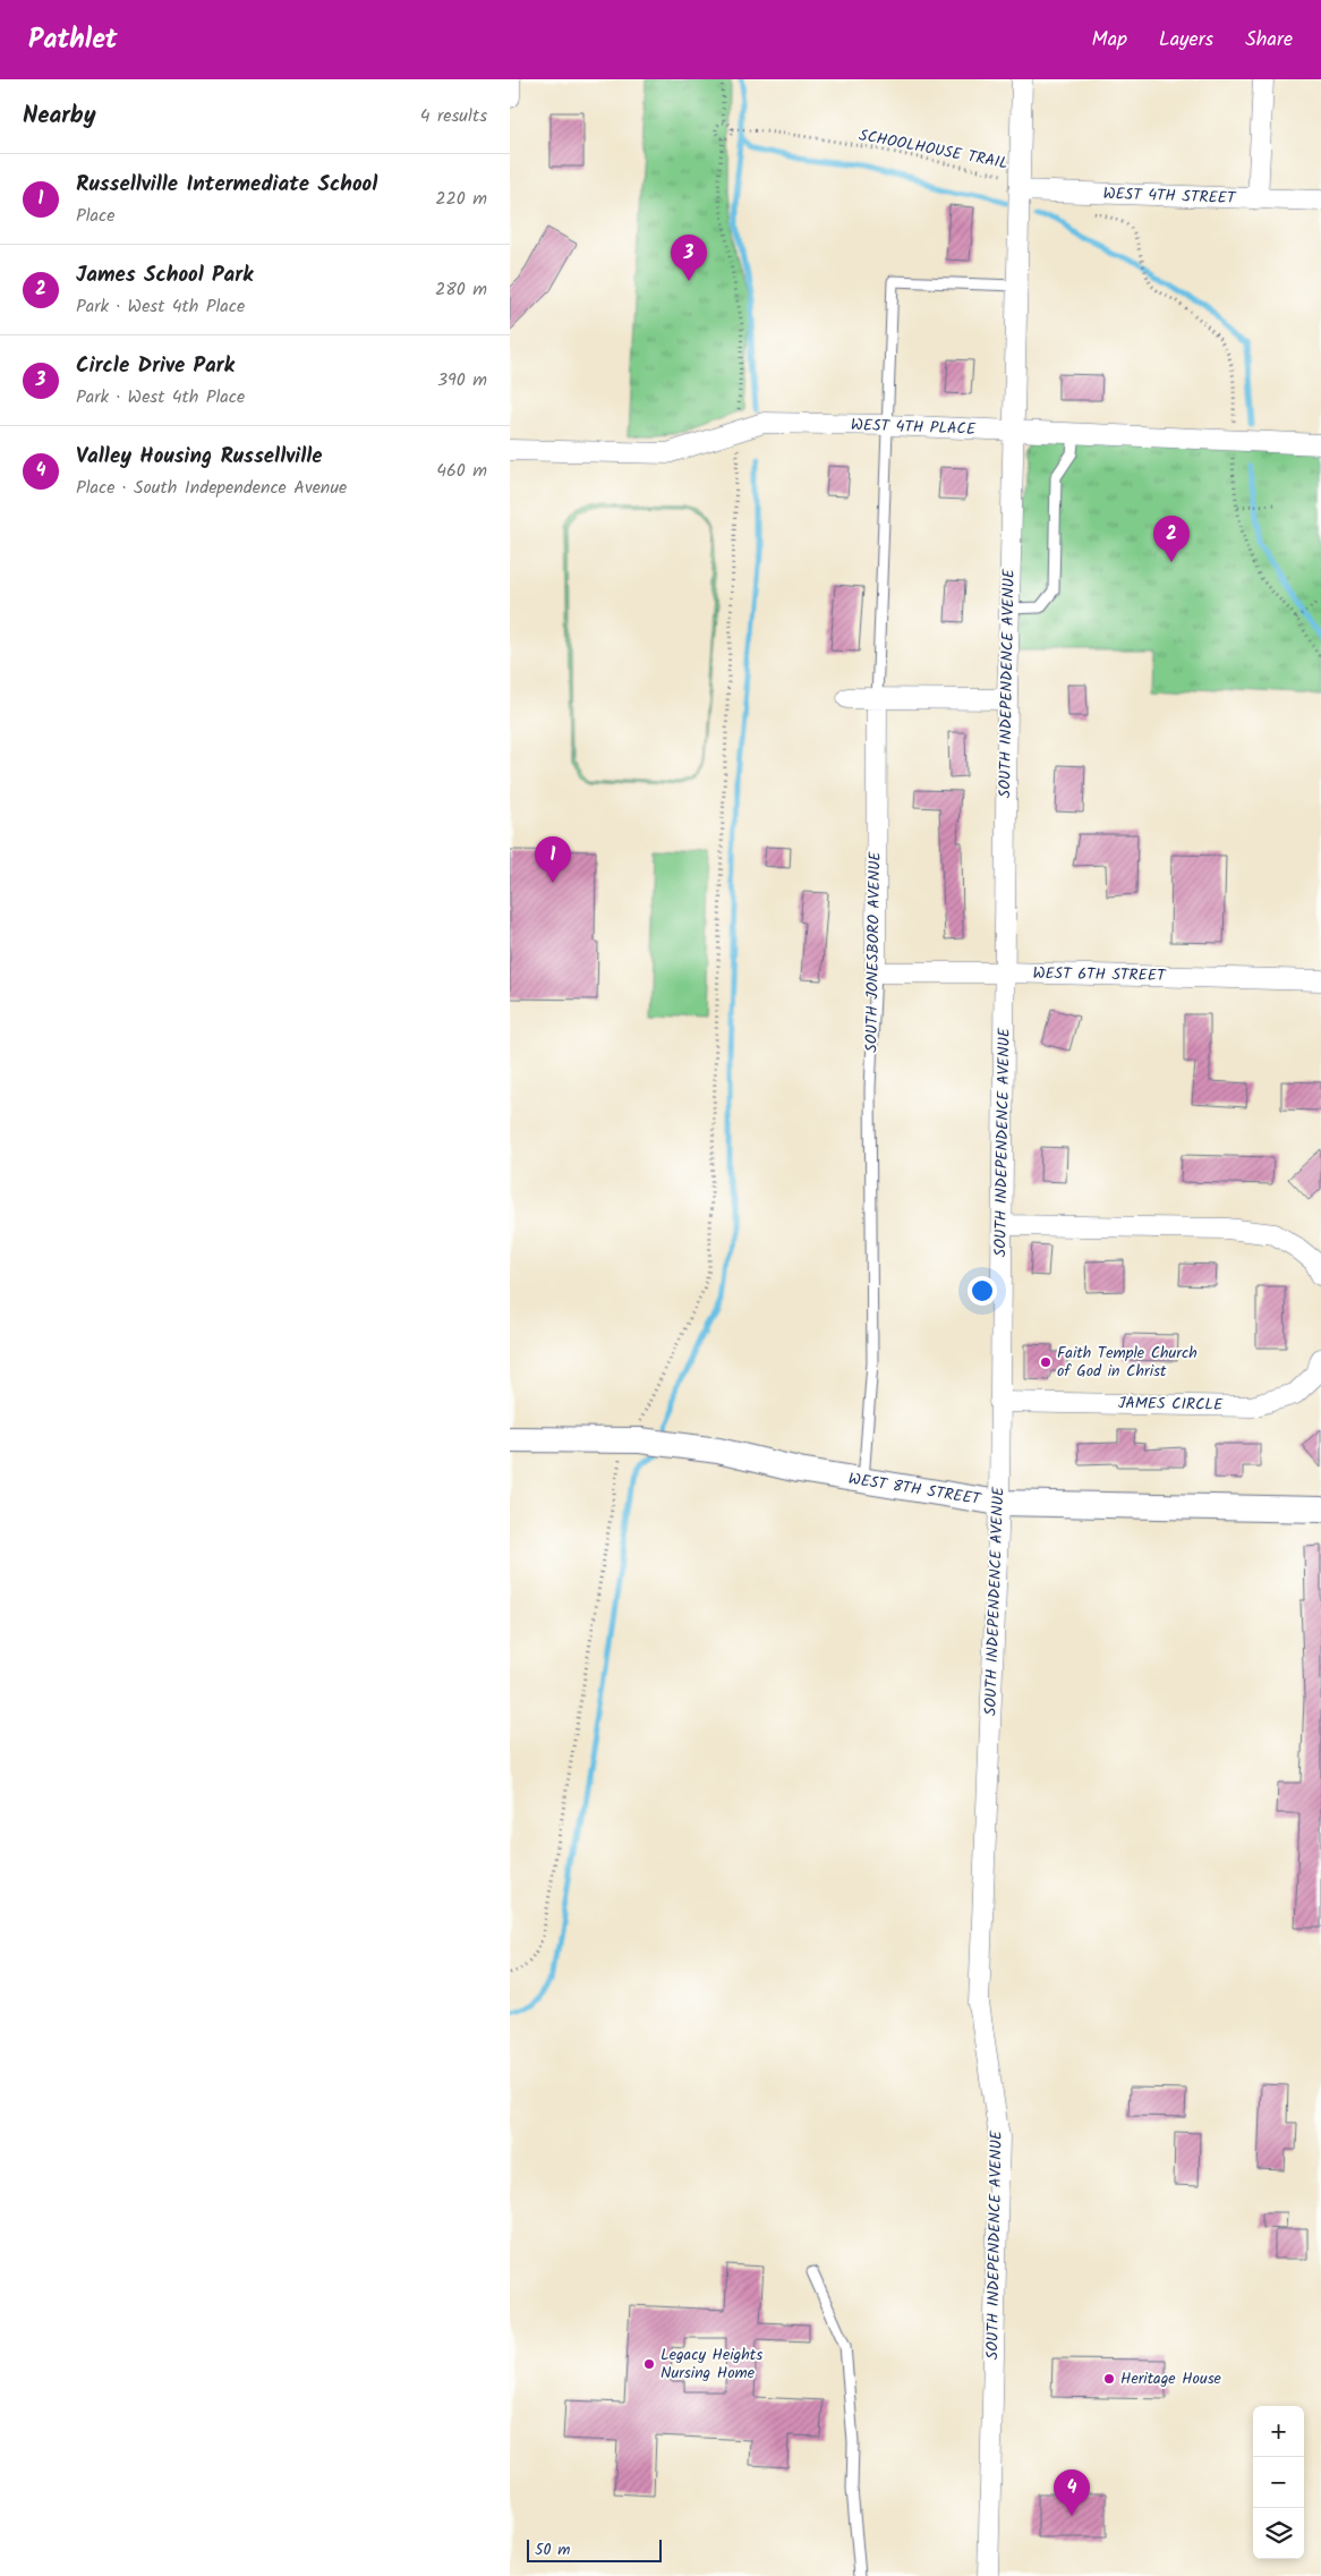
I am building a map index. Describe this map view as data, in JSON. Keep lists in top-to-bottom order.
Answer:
{
  "streets": {
    "street": [
      "WEST 4TH STREET",
      "WEST 4TH PLACE",
      "SOUTH INDEPENDENCE AVENUE",
      "SOUTH JONESBORO AVENUE",
      "WEST 6TH STREET",
      "JAMES CIRCLE",
      "WEST 8TH STREET"
    ],
    "path": ["SCHOOLHOUSE TRAIL"]
  },
  "crossings": [
    ["SCHOOLHOUSE TRAIL", "WEST 4TH STREET"],
    ["SCHOOLHOUSE TRAIL", "SOUTH INDEPENDENCE AVENUE"],
    ["WEST 4TH STREET", "SOUTH INDEPENDENCE AVENUE"],
    ["WEST 4TH PLACE", "SOUTH INDEPENDENCE AVENUE"],
    ["WEST 4TH PLACE", "SOUTH JONESBORO AVENUE"],
    ["SOUTH INDEPENDENCE AVENUE", "WEST 6TH STREET"],
    ["SOUTH INDEPENDENCE AVENUE", "JAMES CIRCLE"],
    ["SOUTH INDEPENDENCE AVENUE", "WEST 8TH STREET"],
    ["SOUTH JONESBORO AVENUE", "WEST 6TH STREET"],
    ["SOUTH JONESBORO AVENUE", "WEST 8TH STREET"]
  ],
  "places": ["Faith Temple Church of God in Christ", "Legacy Heights Nursing Home", "Heritage House"],
  "scale_bar": "50 m",
  "page": {
    "header": "Pathlet",
    "nav": ["Map", "Layers", "Share"],
    "heading": ["Nearby", "4 results"],
    "list": [
      {
        "mark": "1",
        "name": "Russellville Intermediate School",
        "note": "Place",
        "value": "220 m"
      },
      {
        "mark": "2",
        "name": "James School Park",
        "note": "Park · West 4th Place",
        "value": "280 m"
      },
      {
        "mark": "3",
        "name": "Circle Drive Park",
        "note": "Park · West 4th Place",
        "value": "390 m"
      },
      {
        "mark": "4",
        "name": "Valley Housing Russellville",
        "note": "Place · South Independence Avenue",
        "value": "460 m"
      }
    ],
    "pins": [
      "3",
      "2",
      "1",
      "4"
    ],
    "map_buttons": ["+", "−"],
    "scale": "50 m"
  }
}
